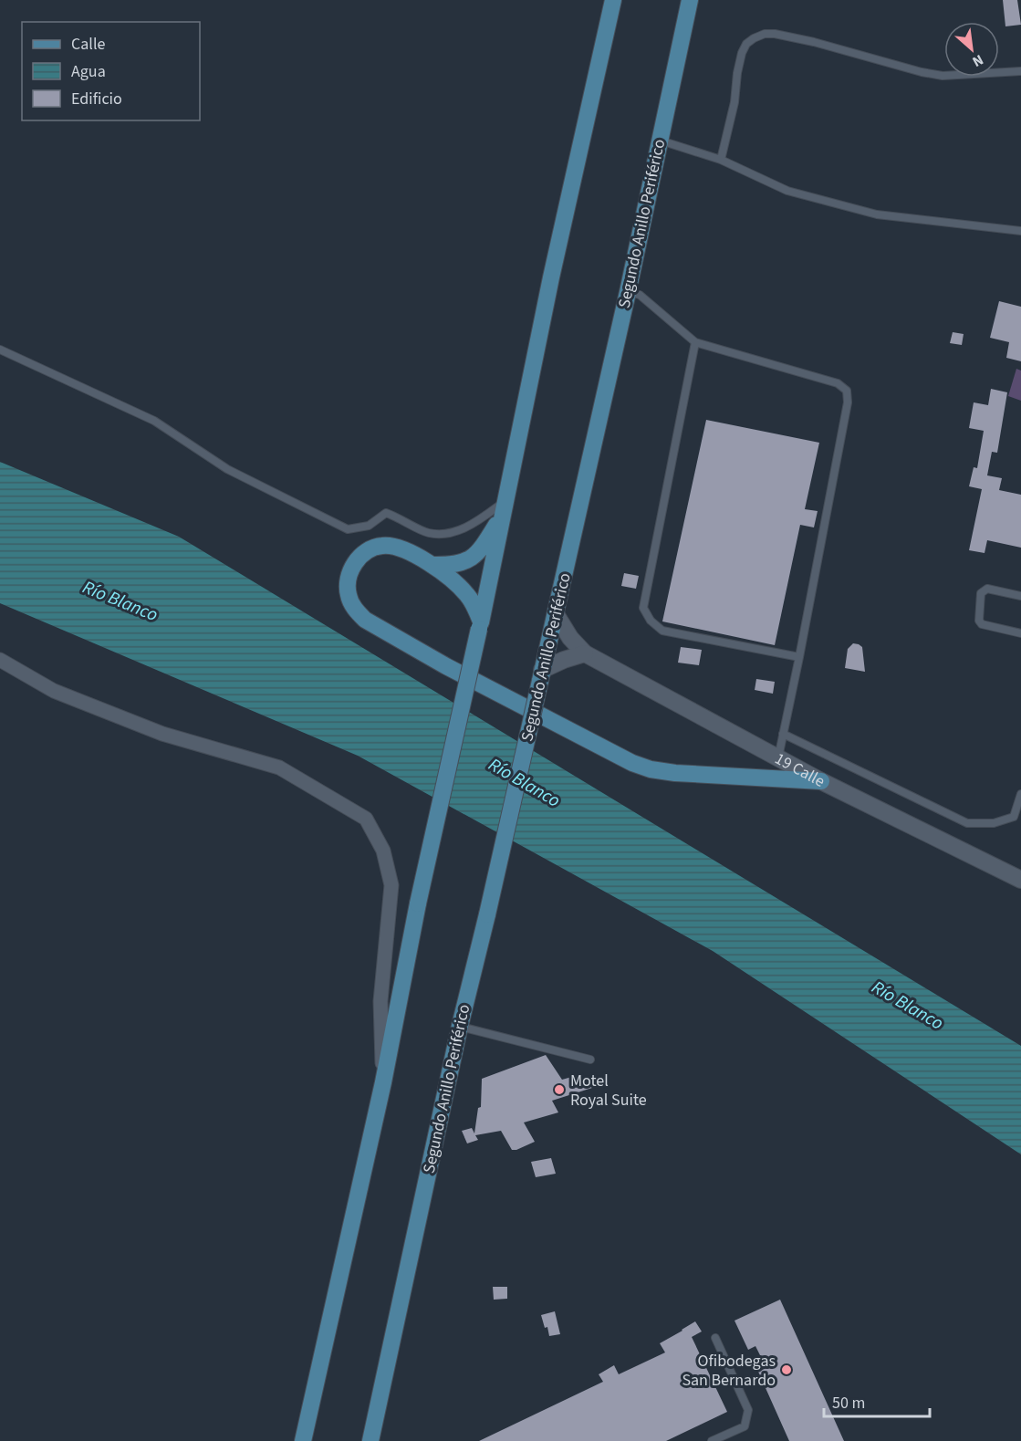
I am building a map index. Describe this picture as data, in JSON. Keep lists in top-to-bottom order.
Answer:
{
  "streets": {
    "main road": ["Segundo Anillo Periférico", "19 Calle"]
  },
  "crossings": [
    ["Segundo Anillo Periférico", "19 Calle"]
  ],
  "water": ["Río Blanco"],
  "places": ["Motel Royal Suite", "Ofibodegas San Bernardo"],
  "legend": ["Calle", "Agua", "Edificio"],
  "scale_bar": "50 m",
  "north": "bottom right"
}
